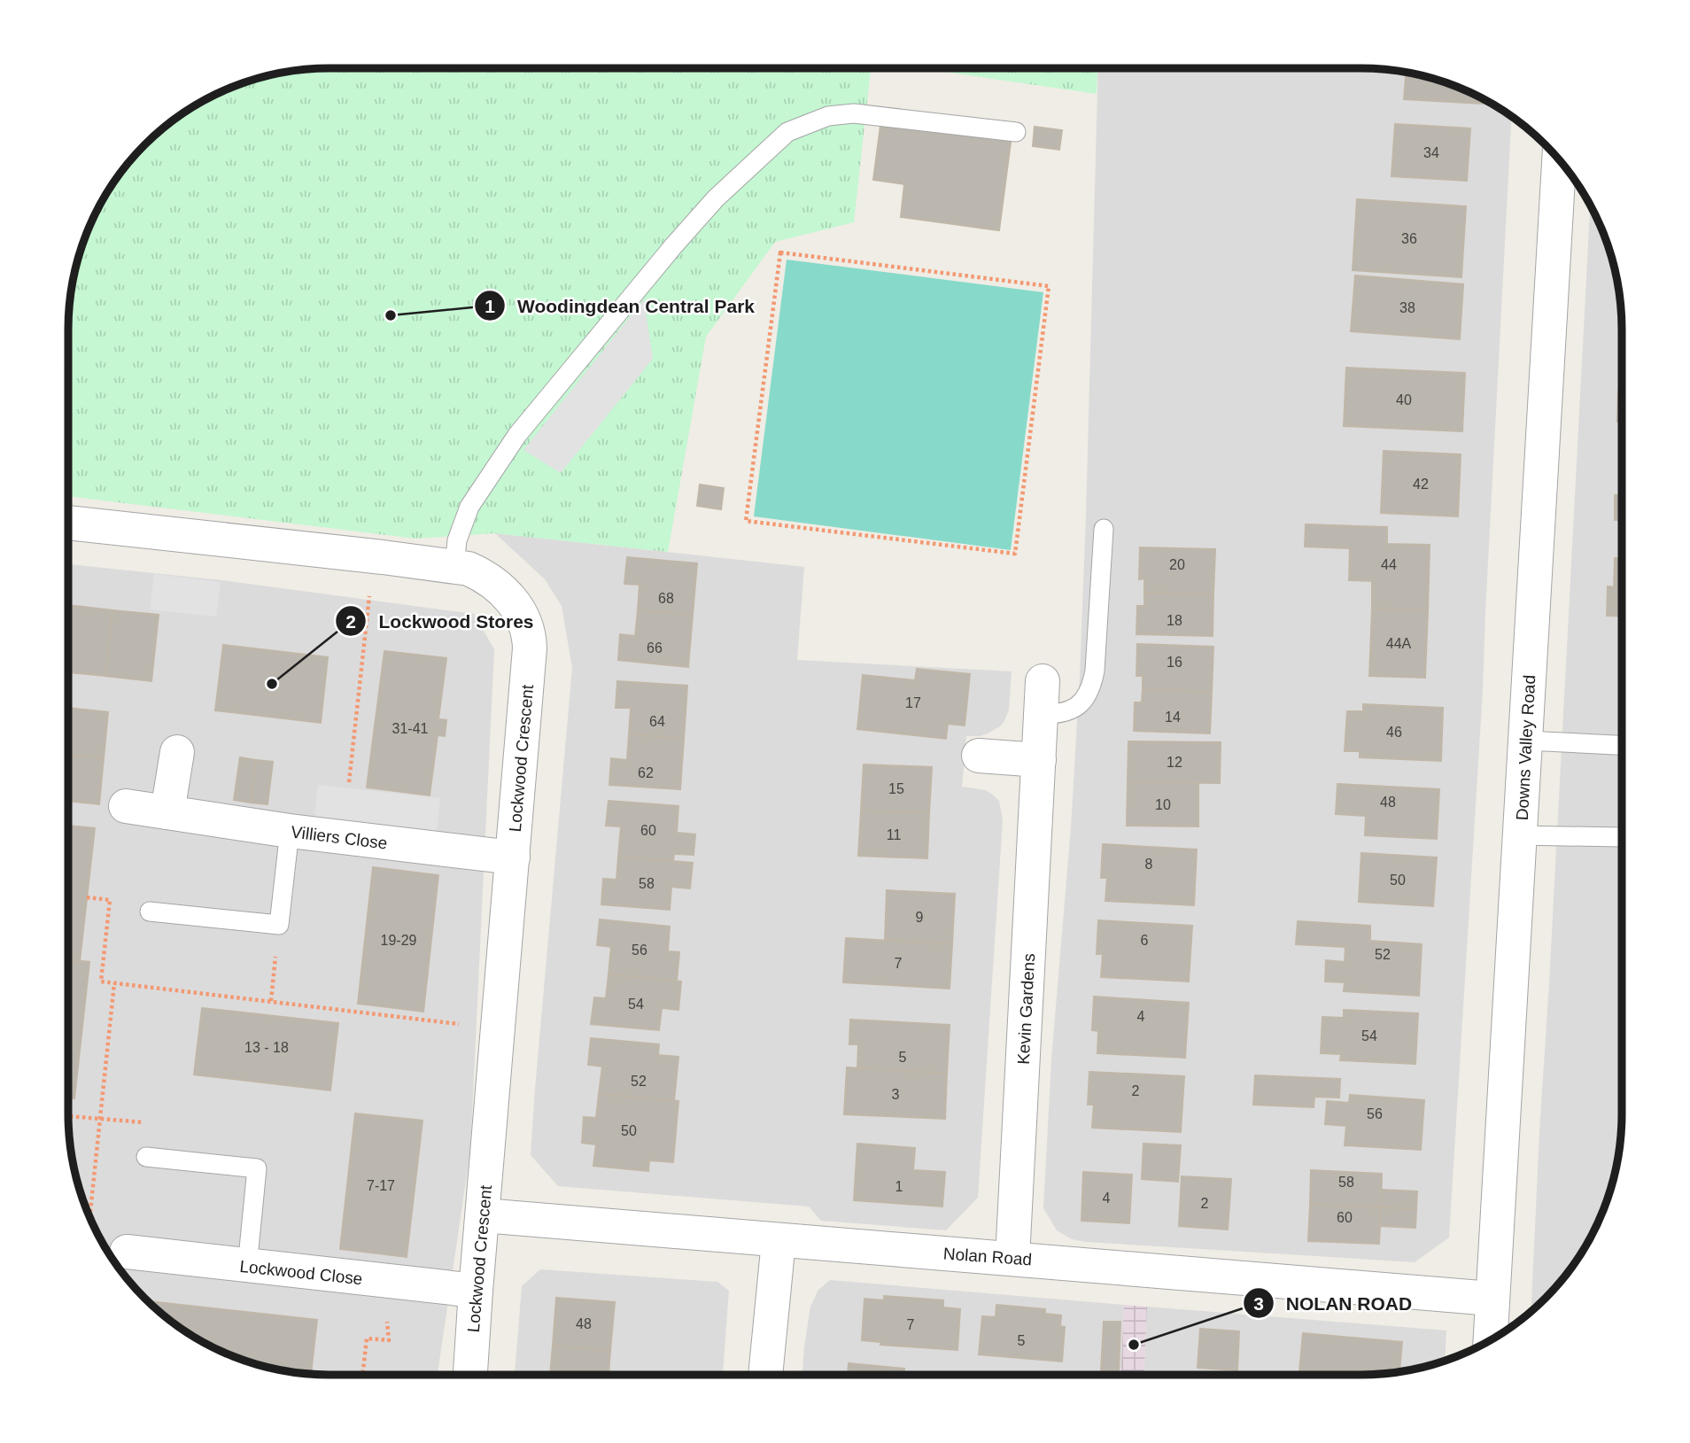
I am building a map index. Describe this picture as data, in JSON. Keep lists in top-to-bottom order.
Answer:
{
  "streets": {
    "street": [
      "Downs Valley Road",
      "Lockwood Crescent",
      "Villiers Close",
      "Kevin Gardens",
      "Nolan Road",
      "Lockwood Close"
    ]
  },
  "crossings": [
    ["Downs Valley Road", "Nolan Road"],
    ["Lockwood Crescent", "Villiers Close"],
    ["Lockwood Crescent", "Nolan Road"],
    ["Lockwood Crescent", "Lockwood Close"],
    ["Kevin Gardens", "Nolan Road"]
  ],
  "places": ["Woodingdean Central Park", "Lockwood Stores", "NOLAN ROAD"],
  "house_numbers": [
    "34",
    "36",
    "38",
    "40",
    "42",
    "20",
    "44",
    "68",
    "18",
    "44A",
    "66",
    "16",
    "17",
    "14",
    "64",
    "31-41",
    "46",
    "12",
    "62",
    "15",
    "48",
    "10",
    "60",
    "11",
    "8",
    "50",
    "58",
    "9",
    "19-29",
    "6",
    "56",
    "52",
    "7",
    "54",
    "4",
    "54",
    "13 - 18",
    "5",
    "52",
    "2",
    "3",
    "56",
    "50",
    "58",
    "7-17",
    "1",
    "4",
    "2",
    "60",
    "48",
    "7",
    "5"
  ]
}
